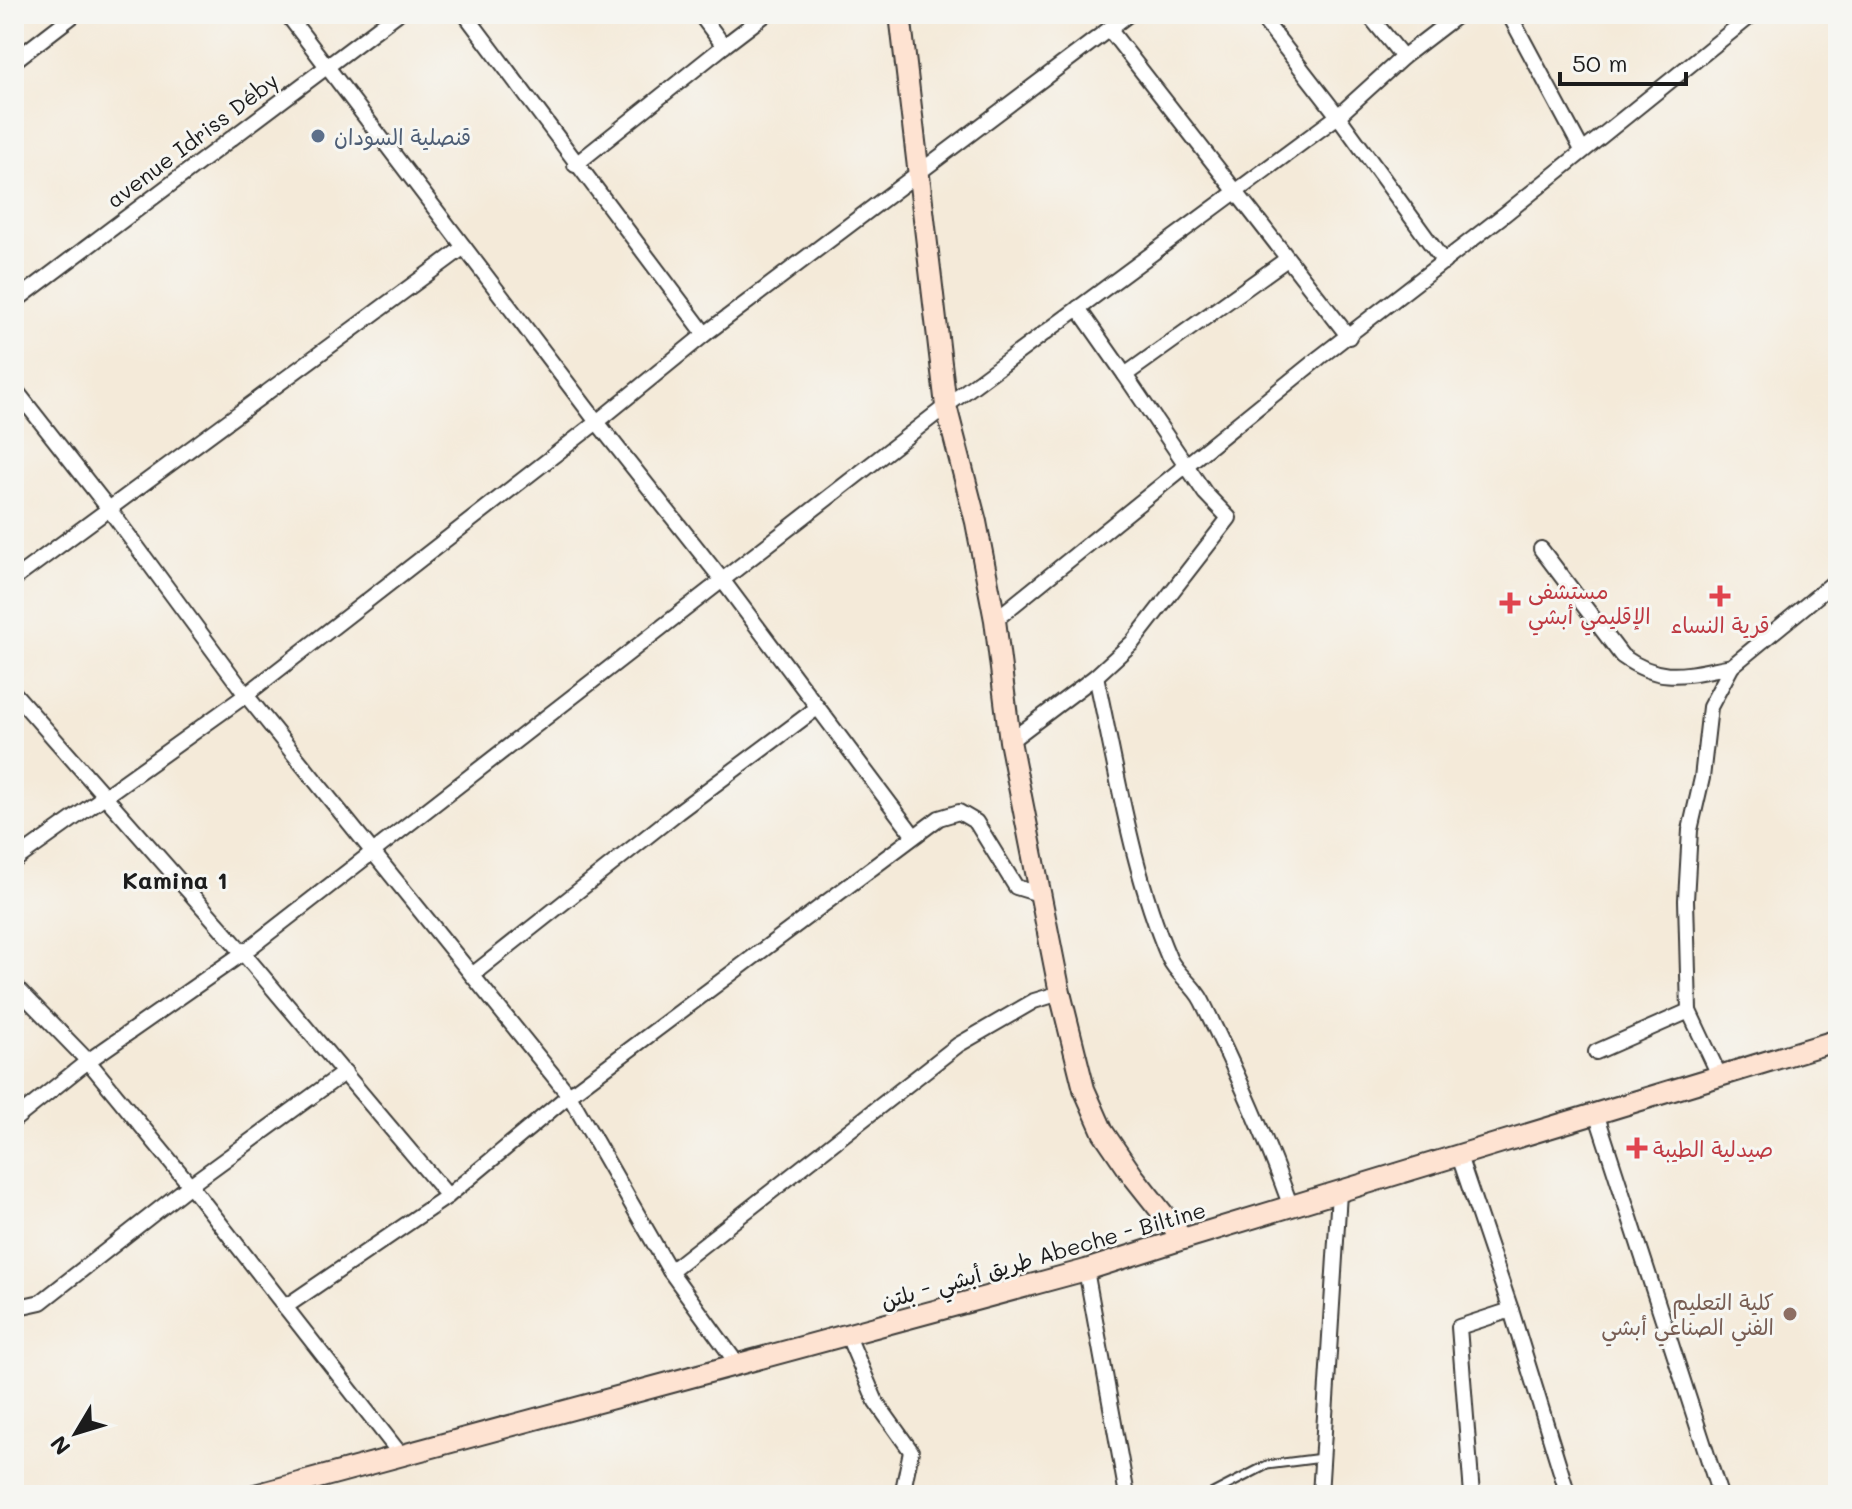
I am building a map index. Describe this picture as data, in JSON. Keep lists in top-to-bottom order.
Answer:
{
  "streets": {
    "main road": ["طريق أبشي - بلتن Abeche - Biltine"],
    "street": ["avenue Idriss Déby"]
  },
  "districts": ["Kamina 1"],
  "places": {
    "other": ["قنصلية السودان", "كلية التعليم الفني الصناعي أبشي"],
    "health": ["قرية النساء", "مستشفى الإقليمي أبشي", "صيدلية الطيبة"]
  },
  "scale_bar": "50 m",
  "north": "bottom left"
}
